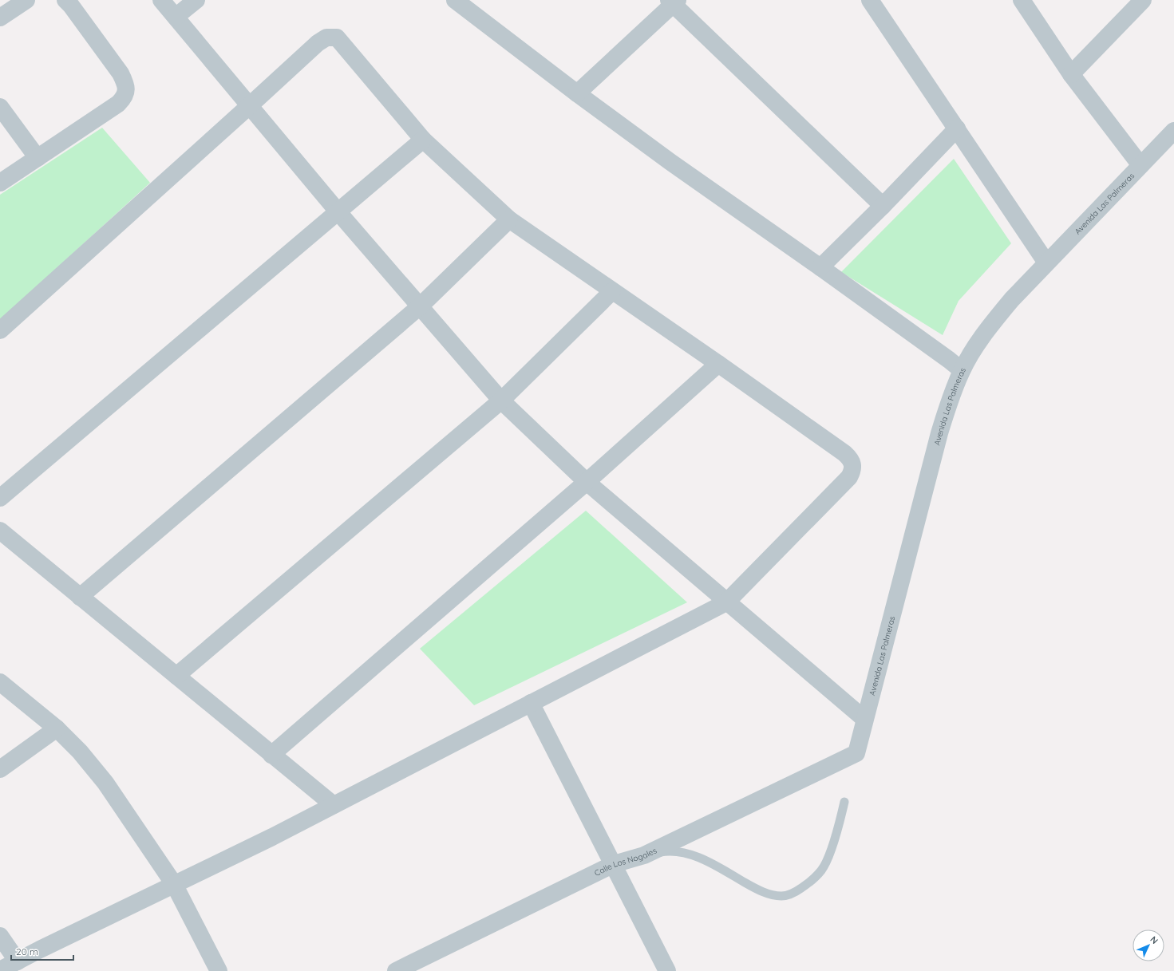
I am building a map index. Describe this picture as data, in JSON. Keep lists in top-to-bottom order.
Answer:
{
  "streets": {
    "street": ["Avenida Las Palmeras", "Calle Los Nogales"]
  },
  "crossings": [
    ["Avenida Las Palmeras", "Calle Los Nogales"]
  ],
  "scale_bar": "20 m",
  "north": "top right"
}
